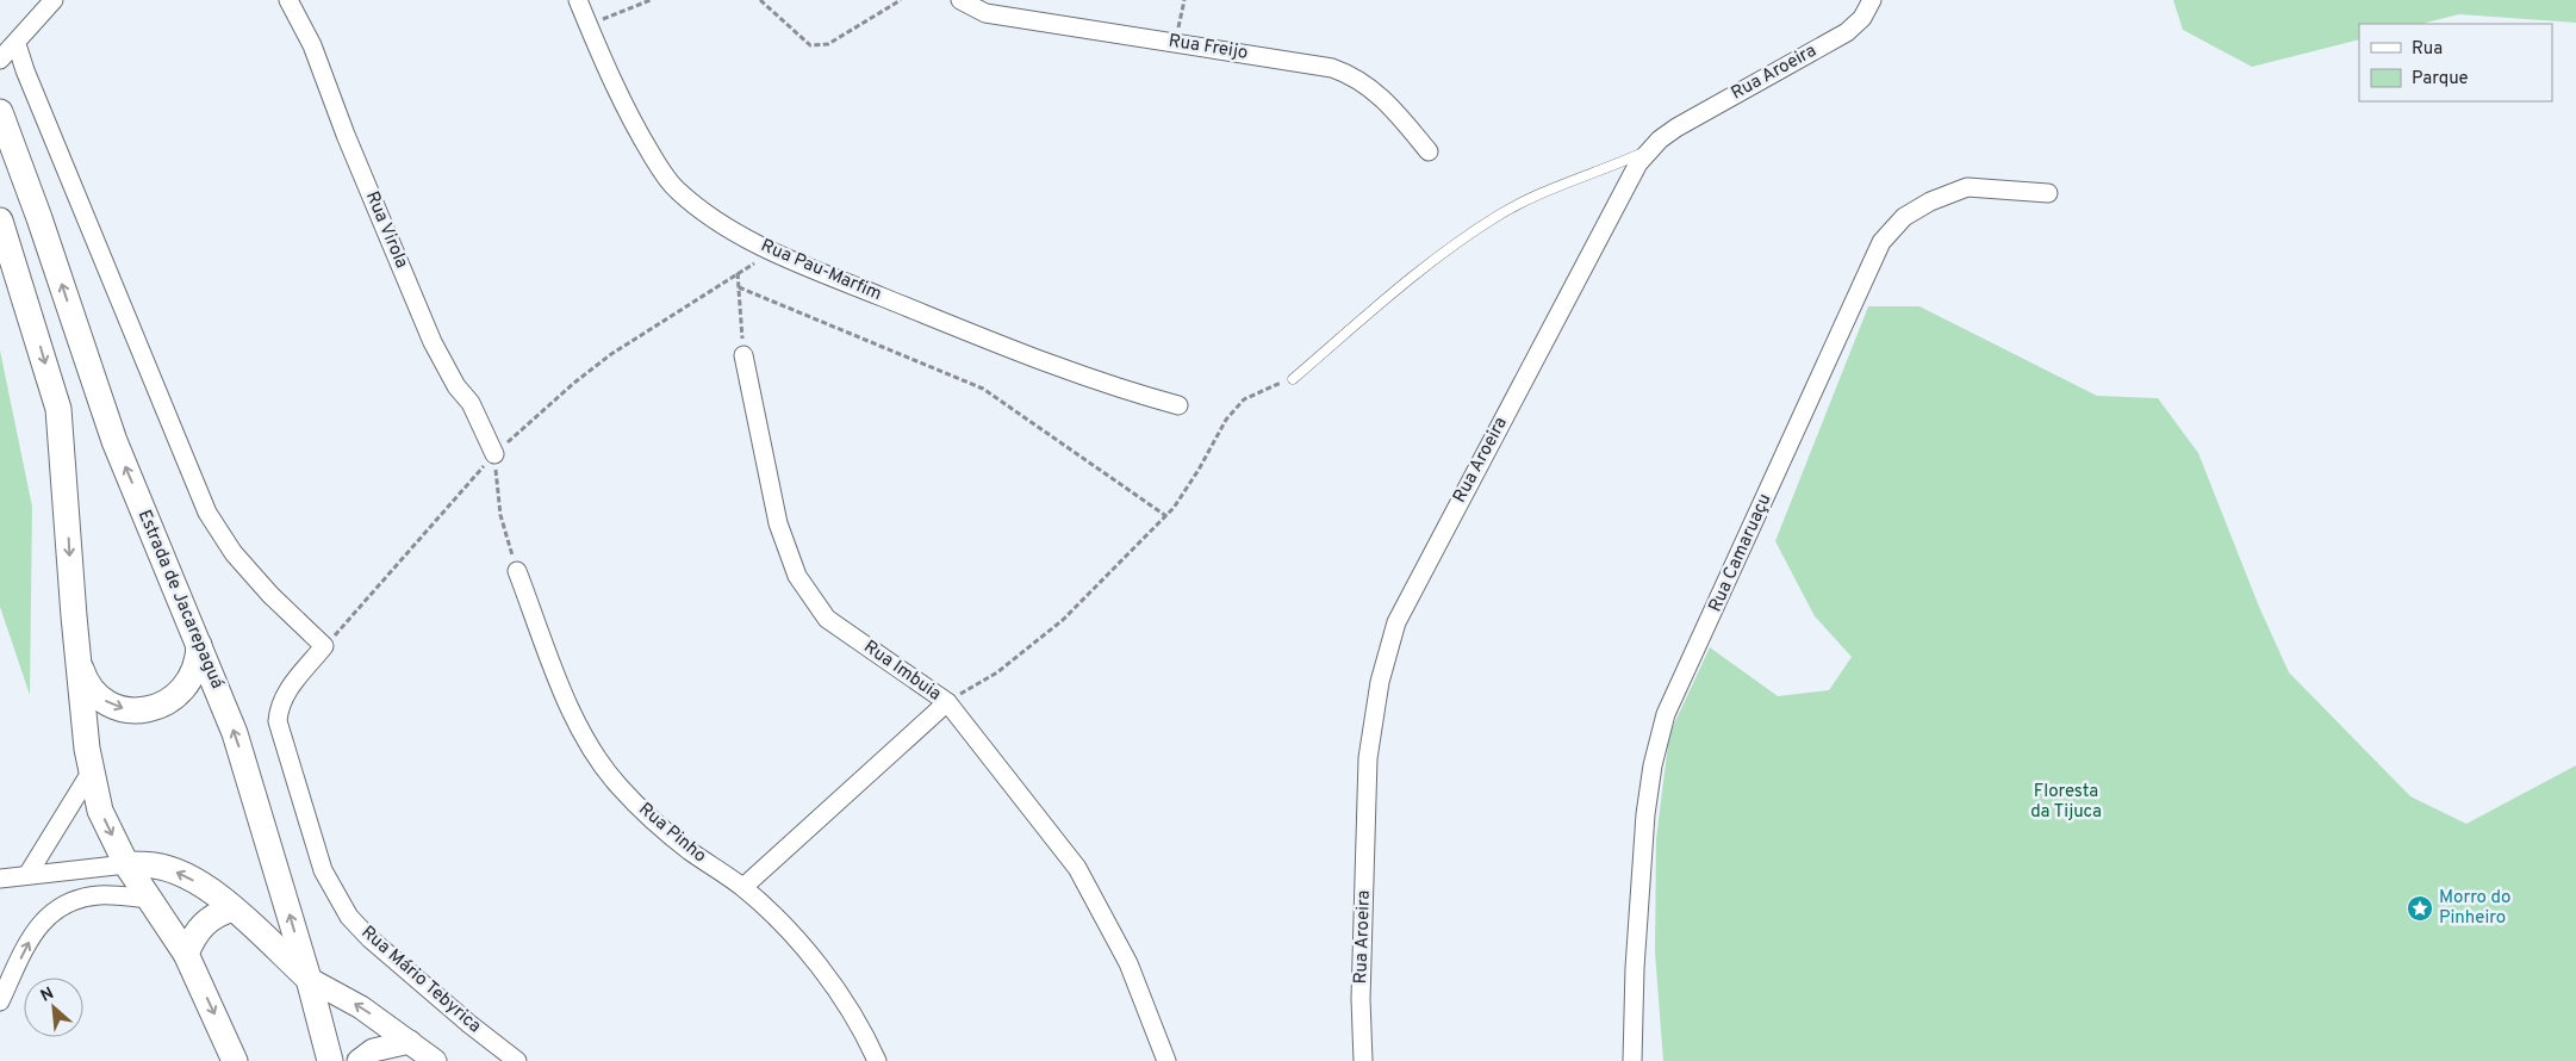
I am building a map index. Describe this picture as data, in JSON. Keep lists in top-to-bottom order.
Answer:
{
  "streets": {
    "main road": ["Estrada de Jacarepaguá"],
    "street": [
      "Rua Freijo",
      "Rua Aroeira",
      "Rua Virola",
      "Rua Pau-Marfim",
      "Rua Camaruaçu",
      "Rua Imbuia",
      "Rua Pinho",
      "Rua Mário Tebyrica"
    ]
  },
  "parks": ["Floresta da Tijuca"],
  "places": {
    "place": ["Morro do Pinheiro"]
  },
  "legend": ["Rua", "Parque"],
  "north": "top left"
}
